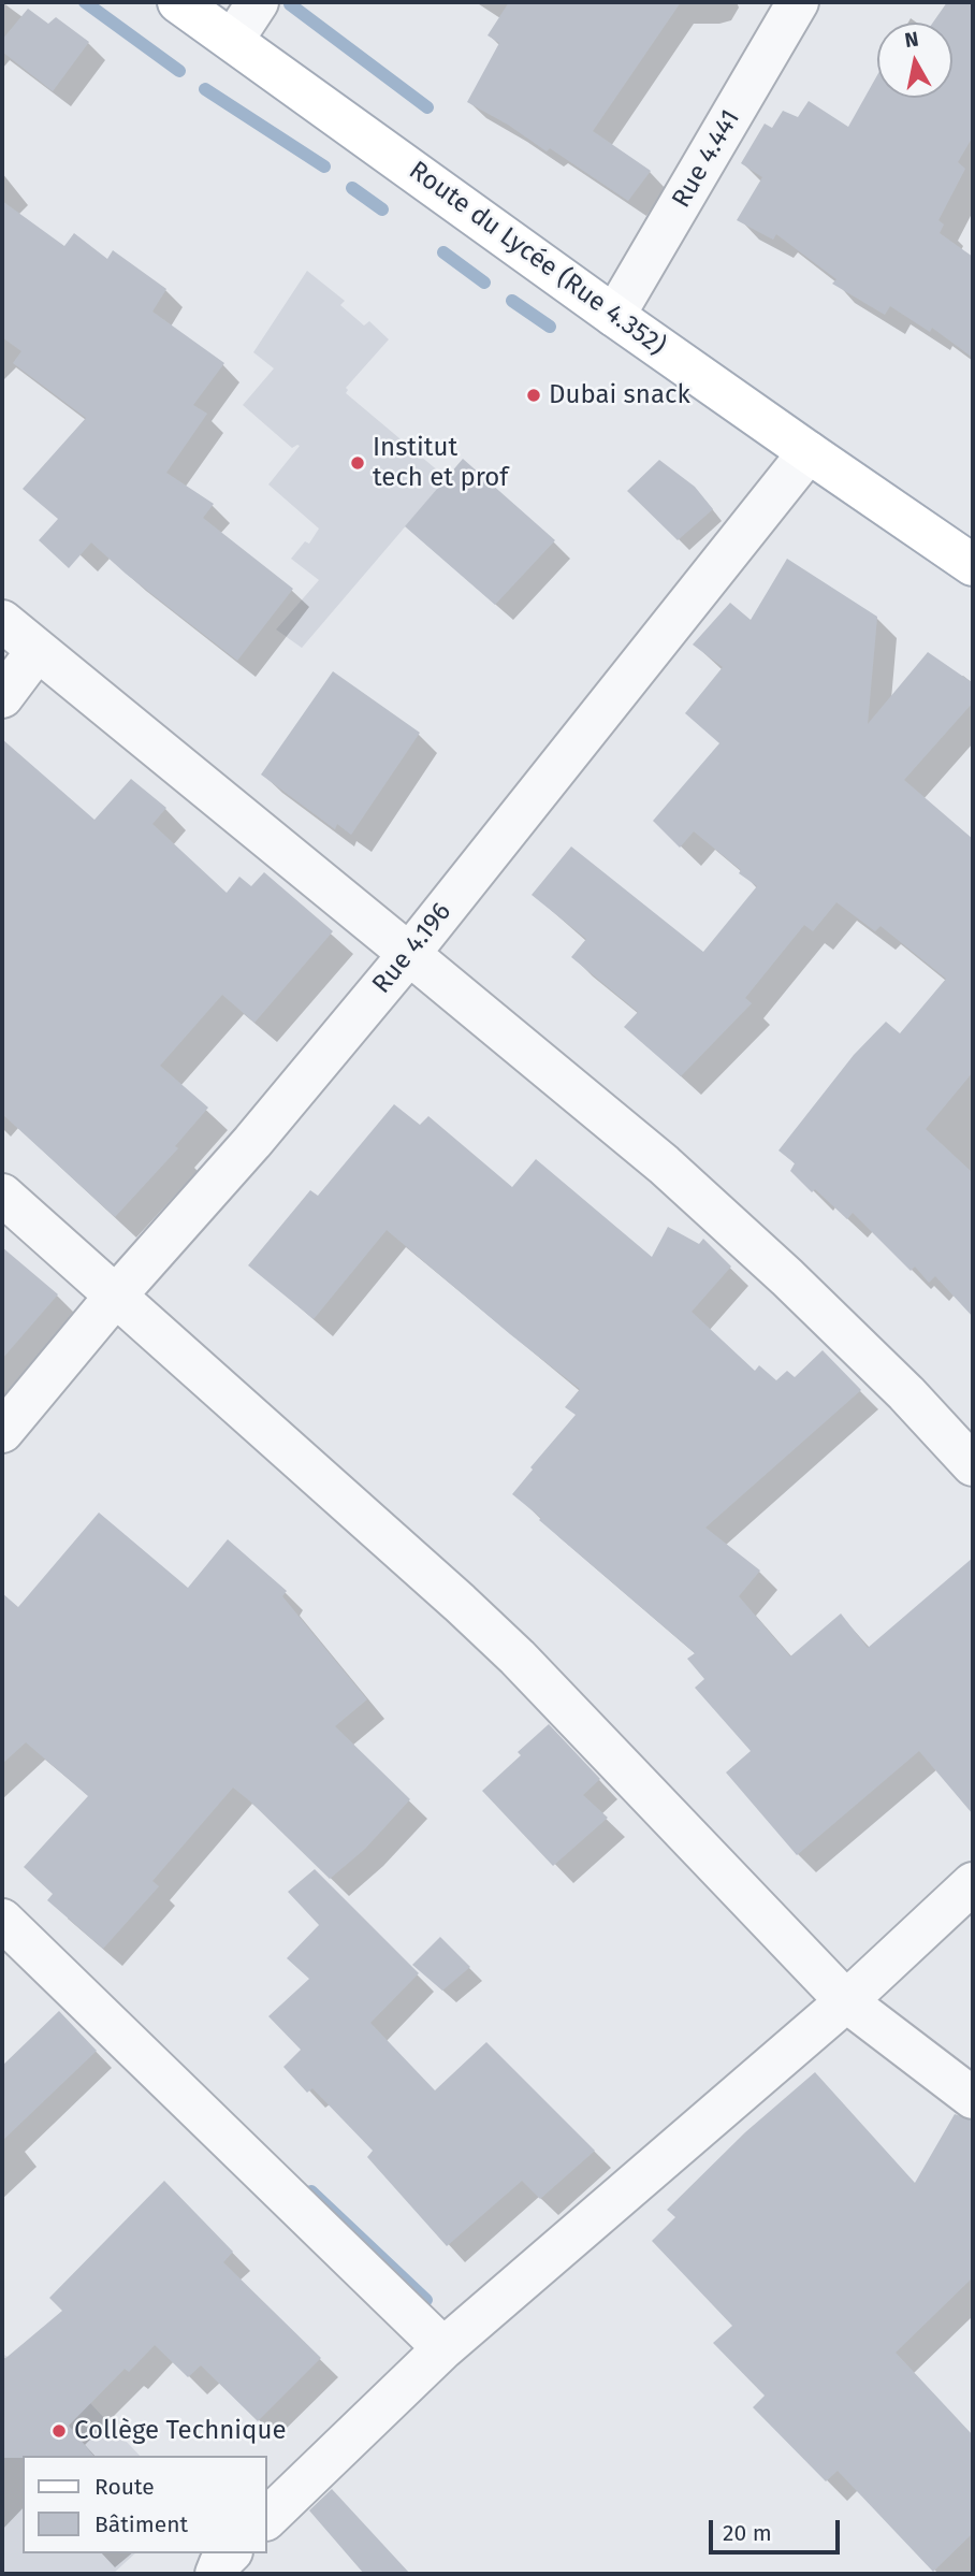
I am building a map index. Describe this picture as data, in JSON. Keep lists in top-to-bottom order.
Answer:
{
  "streets": {
    "main road": ["Route du Lycée (Rue 4.352)"],
    "street": ["Rue 4.441", "Rue 4.196"]
  },
  "crossings": [
    ["Rue 4.441", "Route du Lycée (Rue 4.352)"],
    ["Route du Lycée (Rue 4.352)", "Rue 4.196"]
  ],
  "places": ["Dubai snack", "Institut tech et prof", "Collège Technique"],
  "legend": ["Route", "Bâtiment"],
  "scale_bar": "20 m",
  "north": "top"
}
